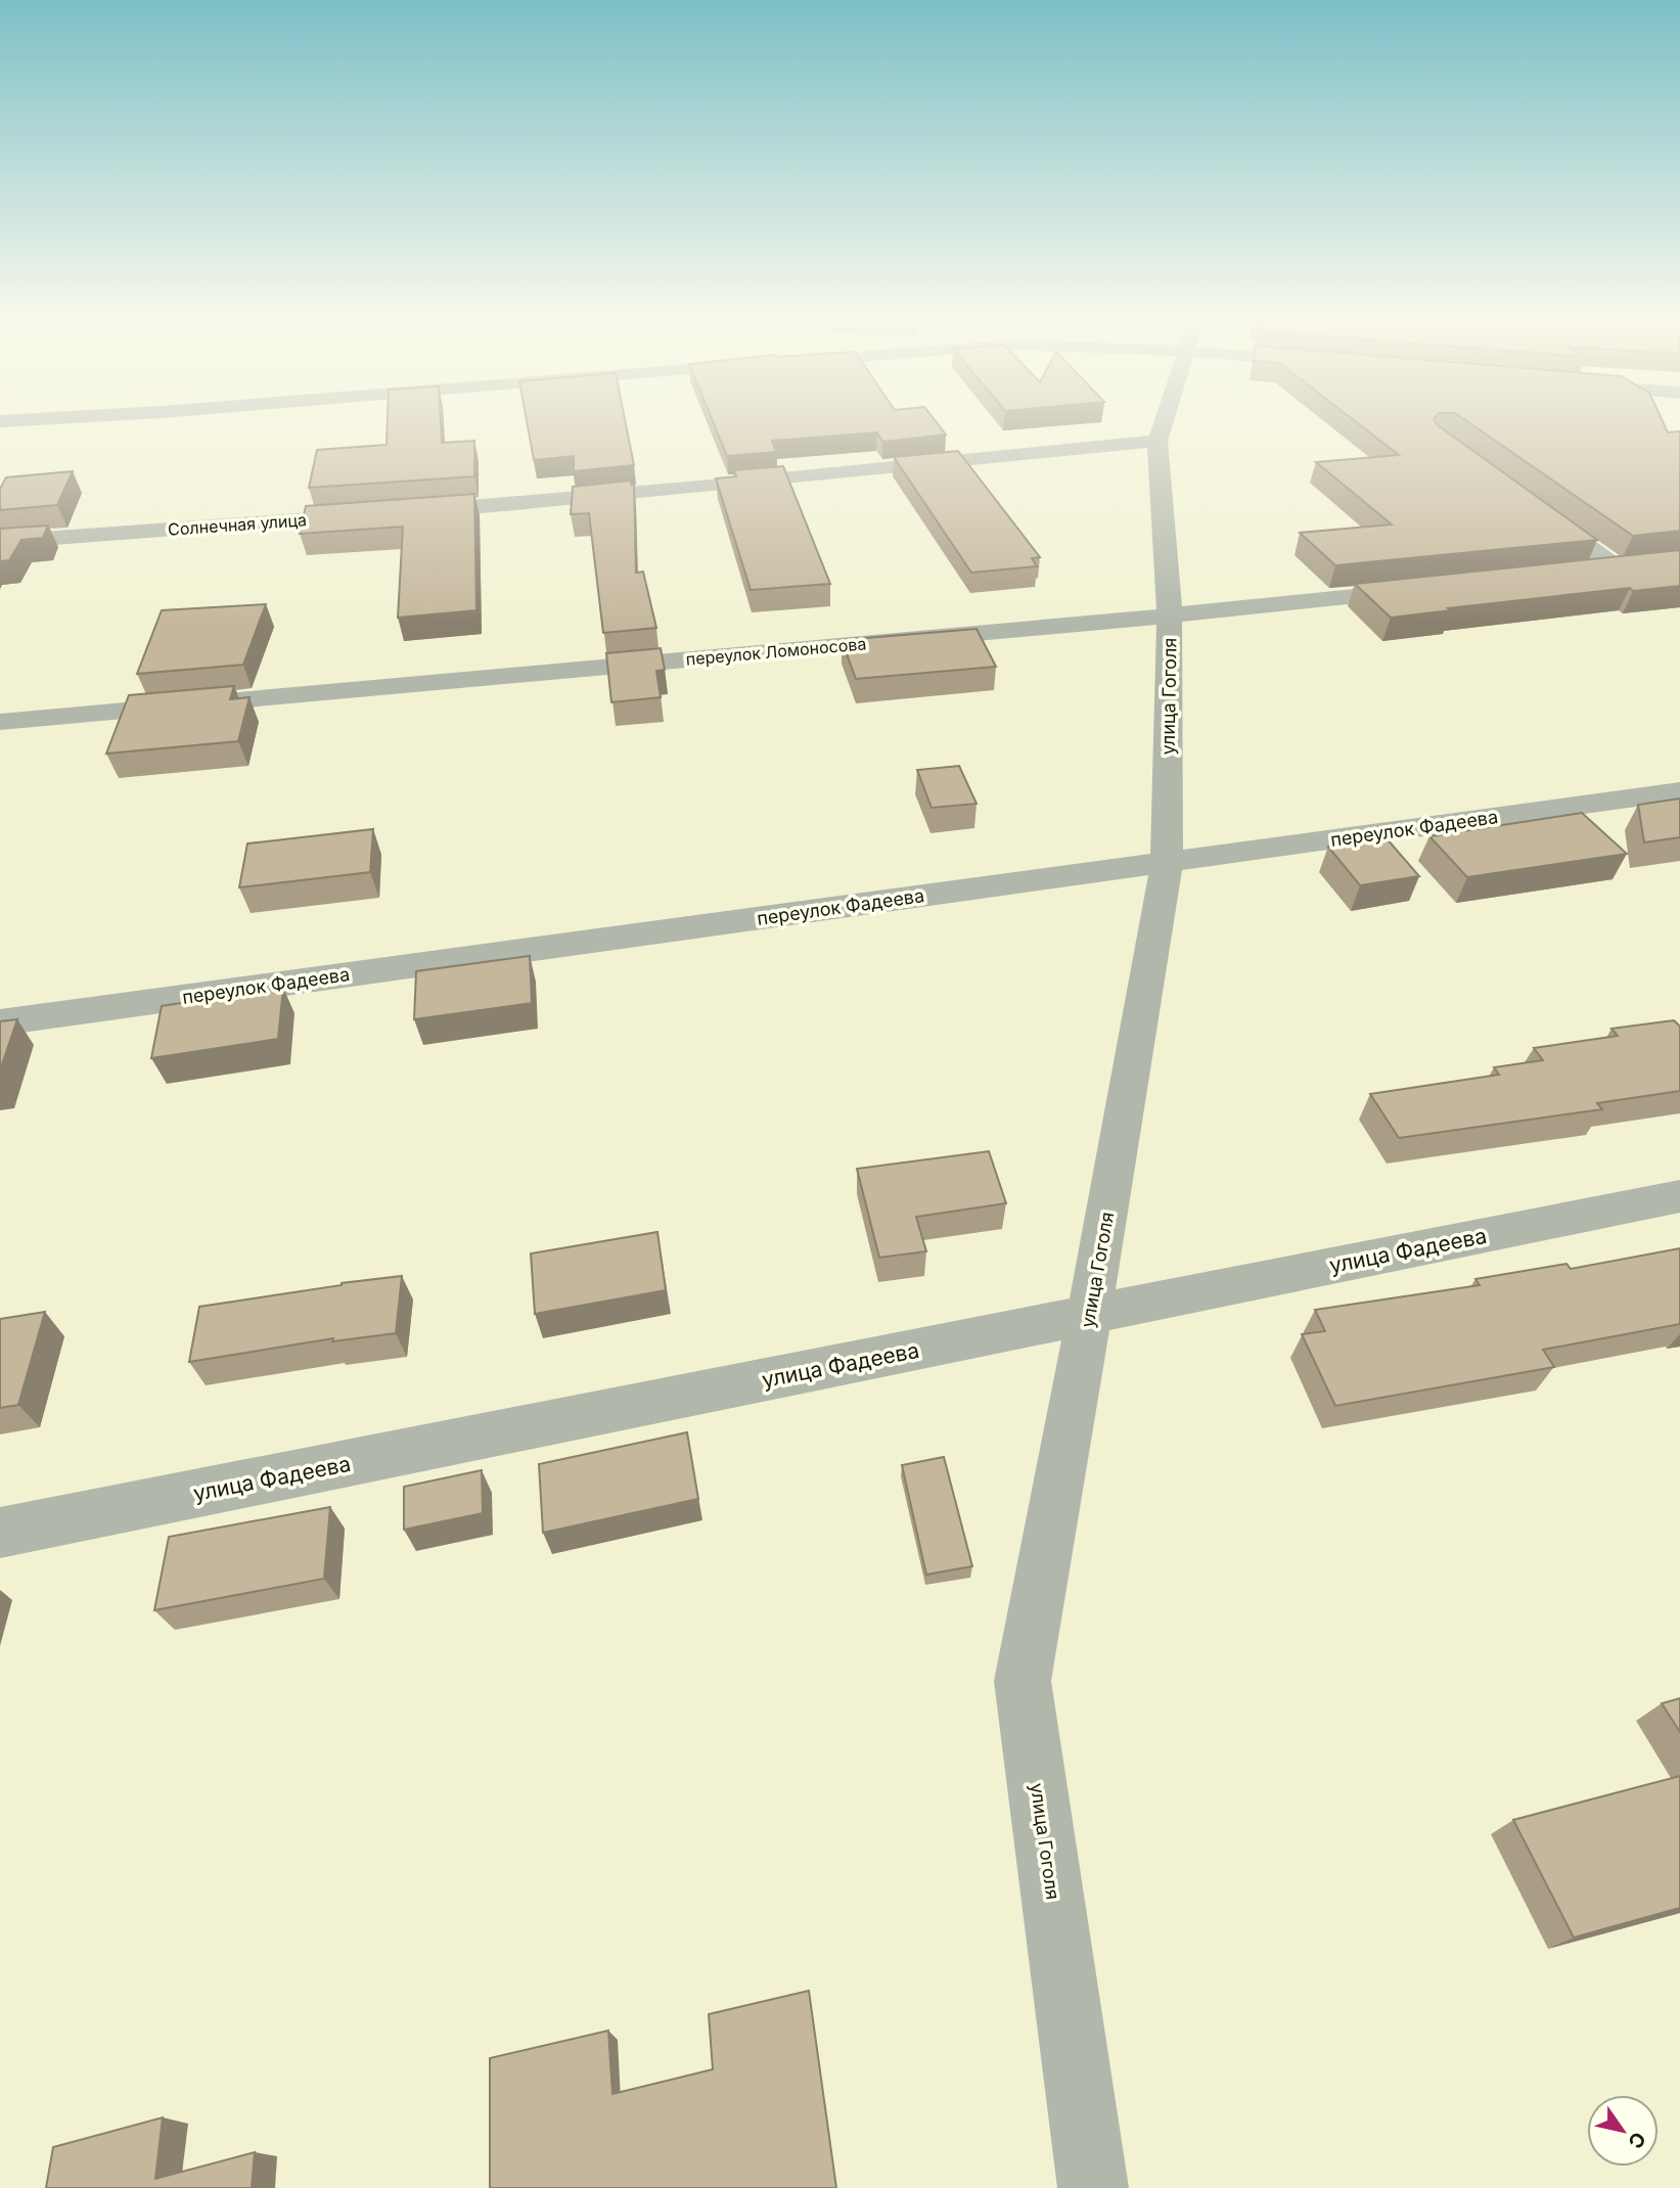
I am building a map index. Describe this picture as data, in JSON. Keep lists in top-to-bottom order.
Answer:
{
  "streets": {
    "street": [
      "Солнечная улица",
      "переулок Ломоносова",
      "улица Гоголя",
      "переулок Фадеева",
      "улица Фадеева"
    ]
  },
  "crossings": [
    ["Солнечная улица", "улица Гоголя"],
    ["переулок Ломоносова", "улица Гоголя"],
    ["улица Гоголя", "переулок Фадеева"],
    ["улица Гоголя", "улица Фадеева"]
  ],
  "north": "bottom right"
}
